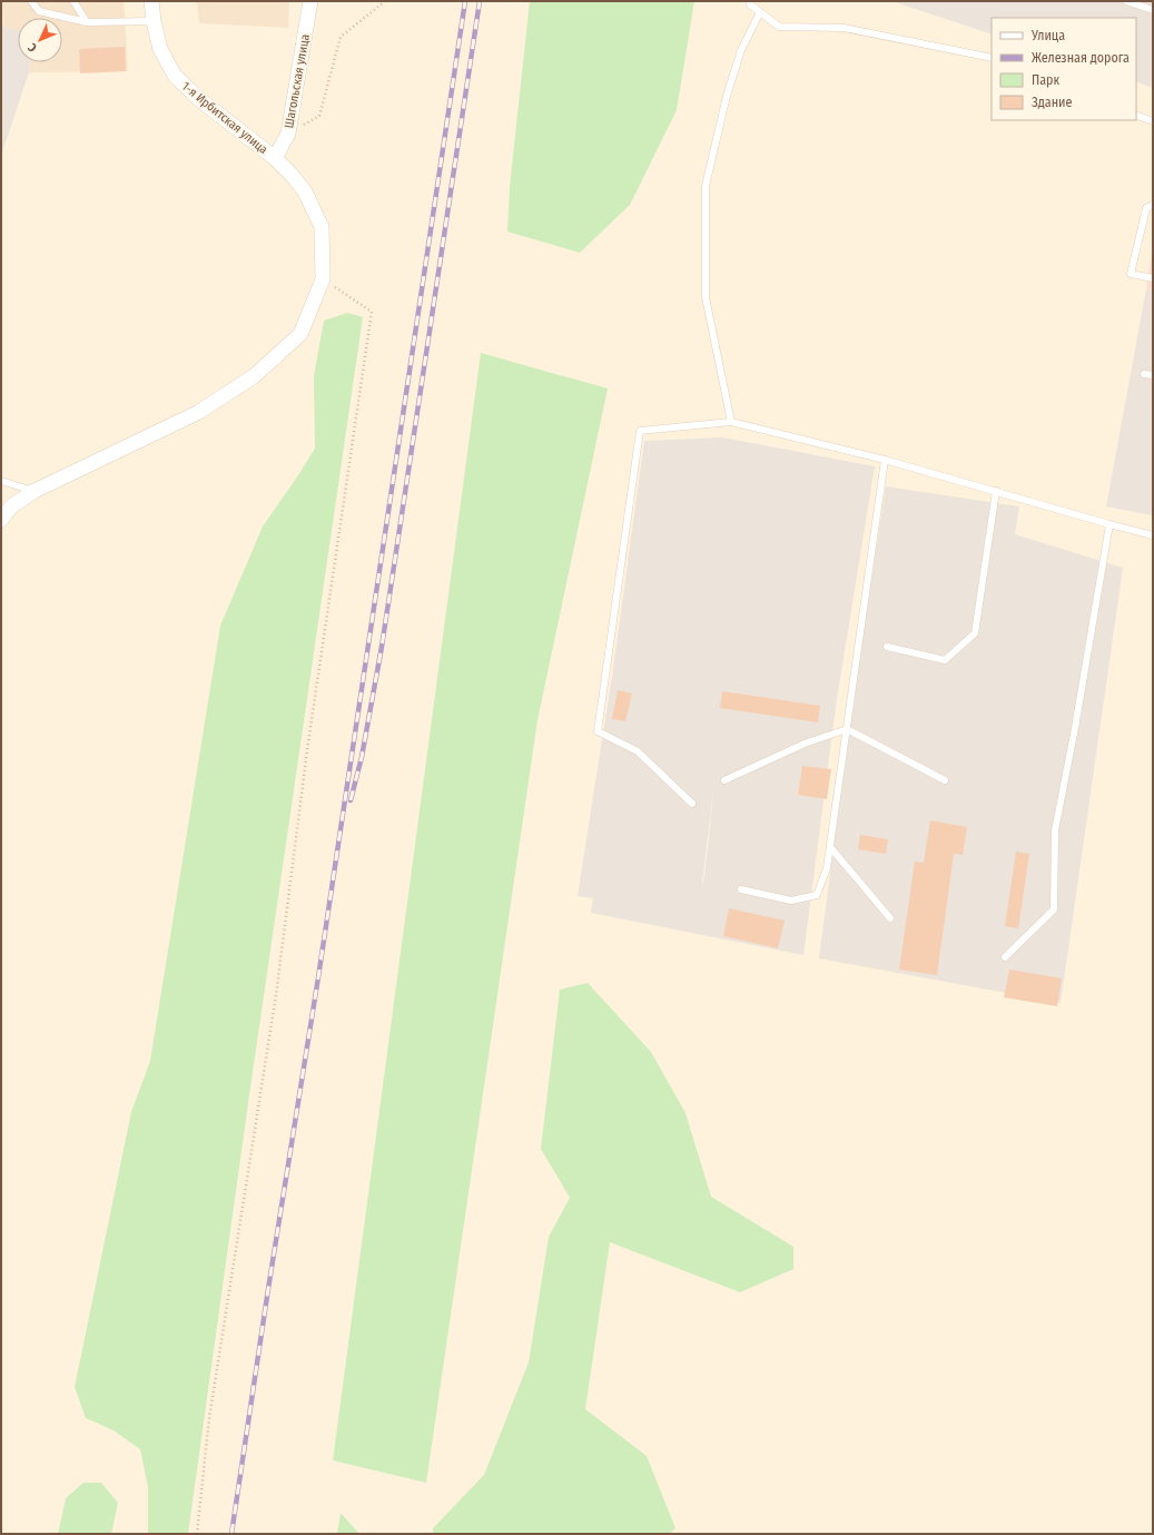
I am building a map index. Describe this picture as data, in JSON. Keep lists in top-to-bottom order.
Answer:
{
  "streets": {
    "street": ["Шагольская улица", "1-я Ирбитская улица"]
  },
  "crossings": [
    ["Шагольская улица", "1-я Ирбитская улица"]
  ],
  "legend": [
    "Улица",
    "Железная дорога",
    "Парк",
    "Здание"
  ],
  "north": "bottom left"
}
